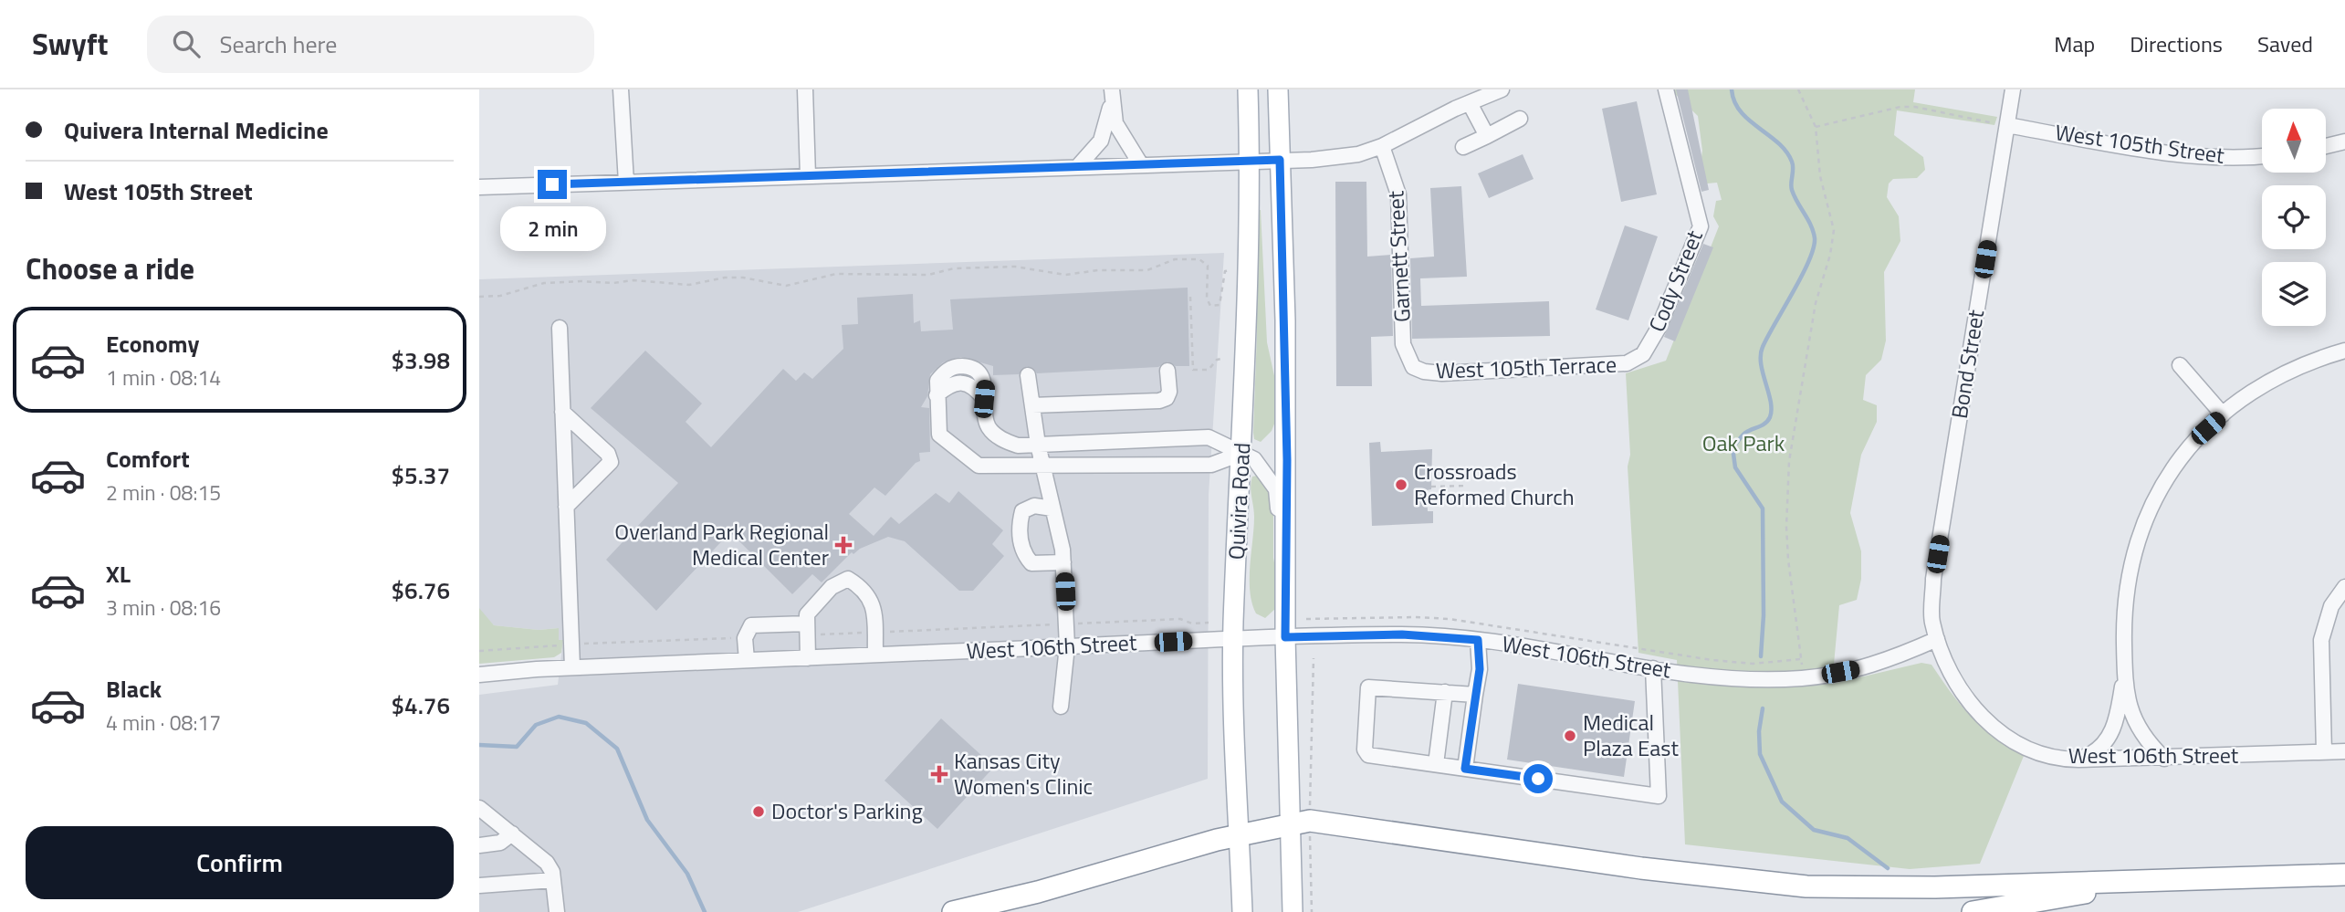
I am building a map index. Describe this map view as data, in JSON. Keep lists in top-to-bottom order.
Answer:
{
  "streets": {
    "main road": ["Quivira Road"],
    "street": [
      "West 105th Street",
      "Garnett Street",
      "Cody Street",
      "Bond Street",
      "West 105th Terrace",
      "West 106th Street"
    ]
  },
  "crossings": [
    ["West 105th Street", "Bond Street"],
    ["Garnett Street", "West 105th Terrace"],
    ["Cody Street", "West 105th Terrace"],
    ["Bond Street", "West 106th Street"],
    ["Quivira Road", "West 106th Street"]
  ],
  "parks": ["Oak Park"],
  "places": {
    "other": ["Crossroads Reformed Church", "Medical Plaza East", "Doctor's Parking"],
    "health": ["Overland Park Regional Medical Center", "Kansas City Women's Clinic"]
  },
  "north": "top",
  "page": {
    "header": "Swyft",
    "search": "Search here",
    "nav": ["Map", "Directions", "Saved"],
    "banner": ["Quivera Internal Medicine", "West 105th Street"],
    "bubble": "2 min",
    "heading": "Choose a ride",
    "list": [
      {
        "name": "Economy",
        "note": "1 min · 08:14",
        "value": "$3.98"
      },
      {
        "name": "Comfort",
        "note": "2 min · 08:15",
        "value": "$5.37"
      },
      {
        "name": "XL",
        "note": "3 min · 08:16",
        "value": "$6.76"
      },
      {
        "name": "Black",
        "note": "4 min · 08:17",
        "value": "$4.76"
      }
    ],
    "buttons": "Confirm"
  }
}
